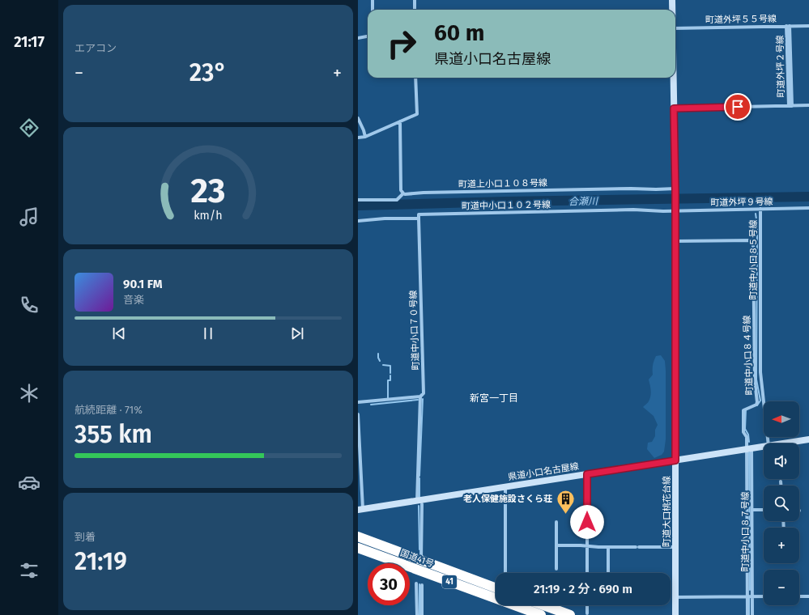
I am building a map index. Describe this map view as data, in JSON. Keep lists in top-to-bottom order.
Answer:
{
  "streets": {
    "highway": ["国道41号", "41"],
    "street": [
      "町道外坪５５号線",
      "町道外坪２号線",
      "町道上小口１０８号線",
      "町道外坪９号線",
      "町道中小口１０２号線",
      "町道中小口８５号線",
      "町道中小口７０号線",
      "町道中小口８４号線",
      "県道小口名古屋線",
      "町道大口桃花台線",
      "町道中小口８７号線"
    ]
  },
  "crossings": [
    ["町道外坪５５号線", "町道外坪２号線"],
    ["町道上小口１０８号線", "町道大口桃花台線"],
    ["町道外坪９号線", "町道中小口１０２号線"],
    ["町道外坪９号線", "町道中小口８５号線"],
    ["町道外坪９号線", "町道大口桃花台線"],
    ["町道中小口１０２号線", "町道中小口７０号線"],
    ["町道中小口１０２号線", "町道大口桃花台線"],
    ["町道中小口７０号線", "県道小口名古屋線"],
    ["町道中小口７０号線", "国道41号"],
    ["町道中小口８４号線", "県道小口名古屋線"],
    ["町道中小口８４号線", "町道大口桃花台線"],
    ["町道中小口８４号線", "町道中小口８７号線"],
    ["県道小口名古屋線", "町道大口桃花台線"],
    ["県道小口名古屋線", "町道中小口８７号線"]
  ],
  "districts": ["新宮一丁目"],
  "water": ["合瀬川"],
  "places": {
    "building": ["老人保健施設さくら荘"]
  },
  "north": "left",
  "page": {
    "tabs": "21:17",
    "tile": [
      "エアコン",
      ["航続距離 · 71%", "355 km"],
      ["到着", "21:19"]
    ],
    "turn": ["60 m", "県道小口名古屋線"],
    "heat": ["−", "23°", "+"],
    "song": ["90.1 FM", "音楽"],
    "map_buttons": ["+", "−"],
    "limit": "30",
    "trip": "21:19 · 2 分 · 690 m",
    "gauge": ["23", "km/h"]
  }
}
